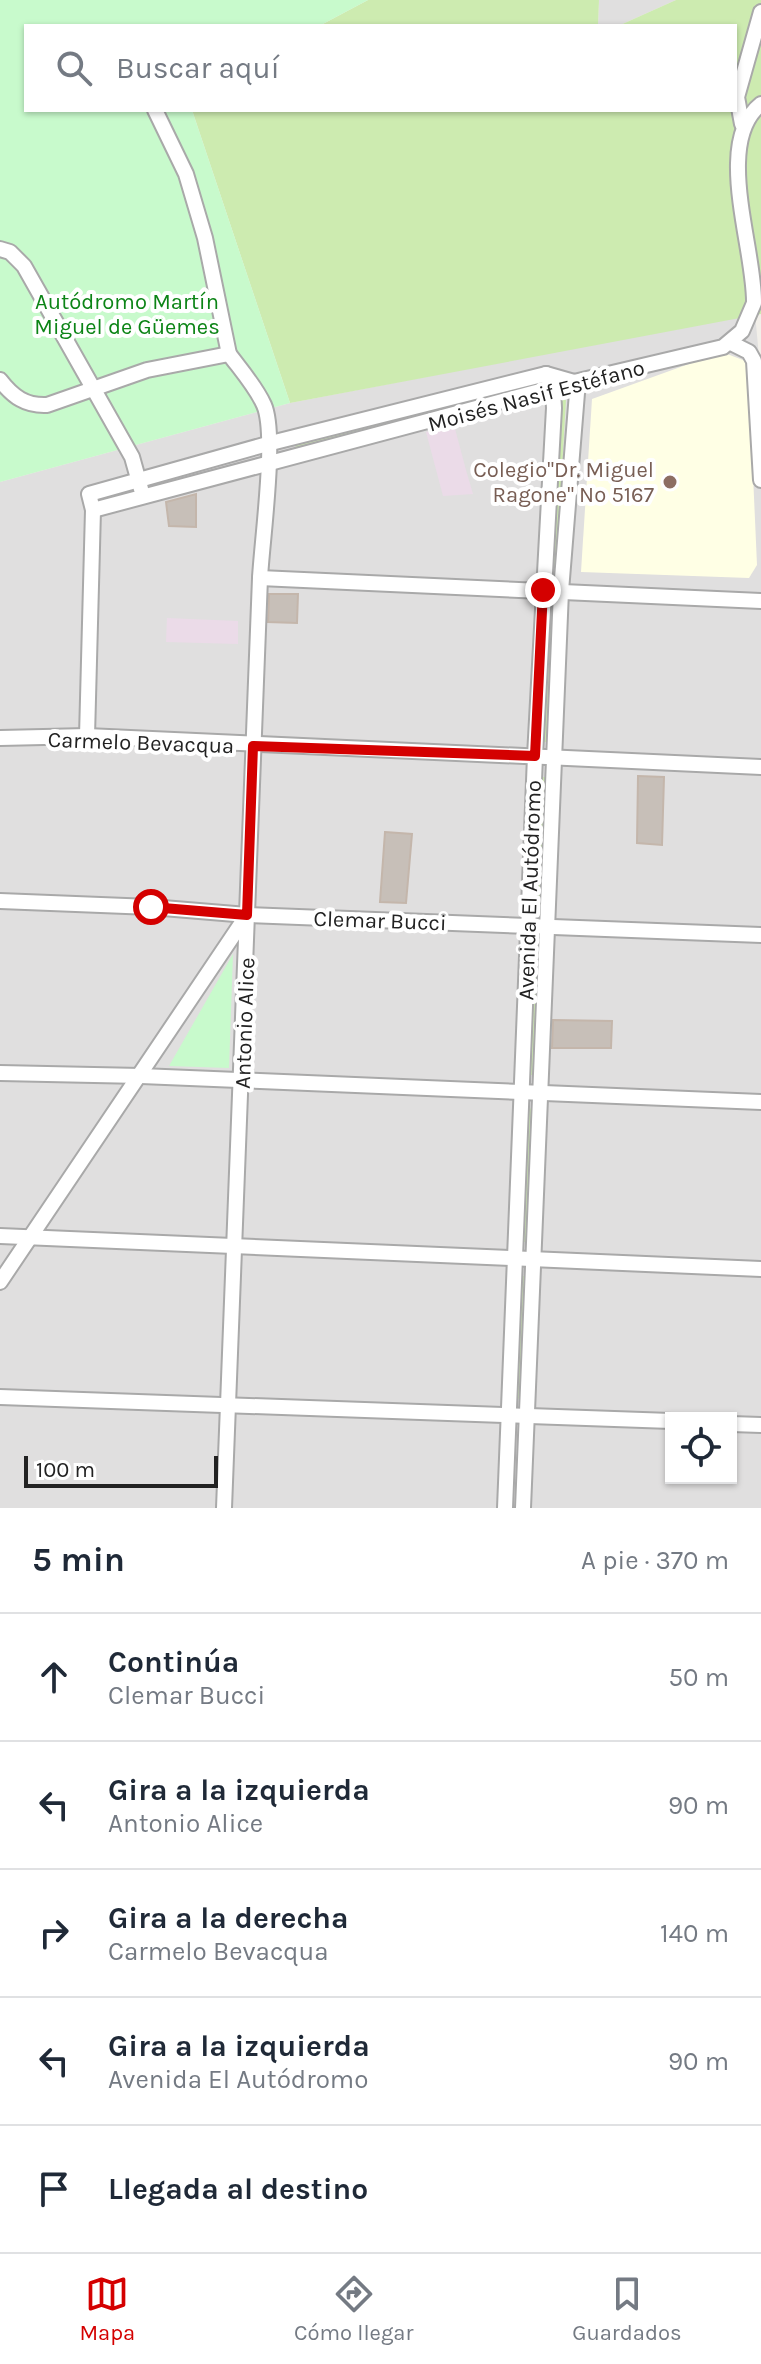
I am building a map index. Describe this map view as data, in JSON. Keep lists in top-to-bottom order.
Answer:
{
  "streets": {
    "street": [
      "Moisés Nasif Estéfano",
      "Carmelo Bevacqua",
      "Avenida El Autódromo",
      "Clemar Bucci",
      "Antonio Alice"
    ]
  },
  "crossings": [
    ["Moisés Nasif Estéfano", "Avenida El Autódromo"],
    ["Moisés Nasif Estéfano", "Antonio Alice"],
    ["Carmelo Bevacqua", "Avenida El Autódromo"],
    ["Carmelo Bevacqua", "Antonio Alice"],
    ["Avenida El Autódromo", "Clemar Bucci"],
    ["Clemar Bucci", "Antonio Alice"]
  ],
  "parks": ["Autódromo Martín Miguel de Güemes"],
  "places": ["Colegio\"Dr. Miguel Ragone\" Nº 5167"],
  "scale_bar": "100 m",
  "page": {
    "search": "Buscar aquí",
    "scale": "100 m",
    "heading": ["5 min", "A pie · 370 m"],
    "list": [
      ["Continúa", "Clemar Bucci", "50 m"],
      ["Gira a la izquierda", "Antonio Alice", "90 m"],
      ["Gira a la derecha", "Carmelo Bevacqua", "140 m"],
      ["Gira a la izquierda", "Avenida El Autódromo", "90 m"],
      "Llegada al destino"
    ],
    "nav": ["Mapa", "Cómo llegar", "Guardados"]
  }
}
